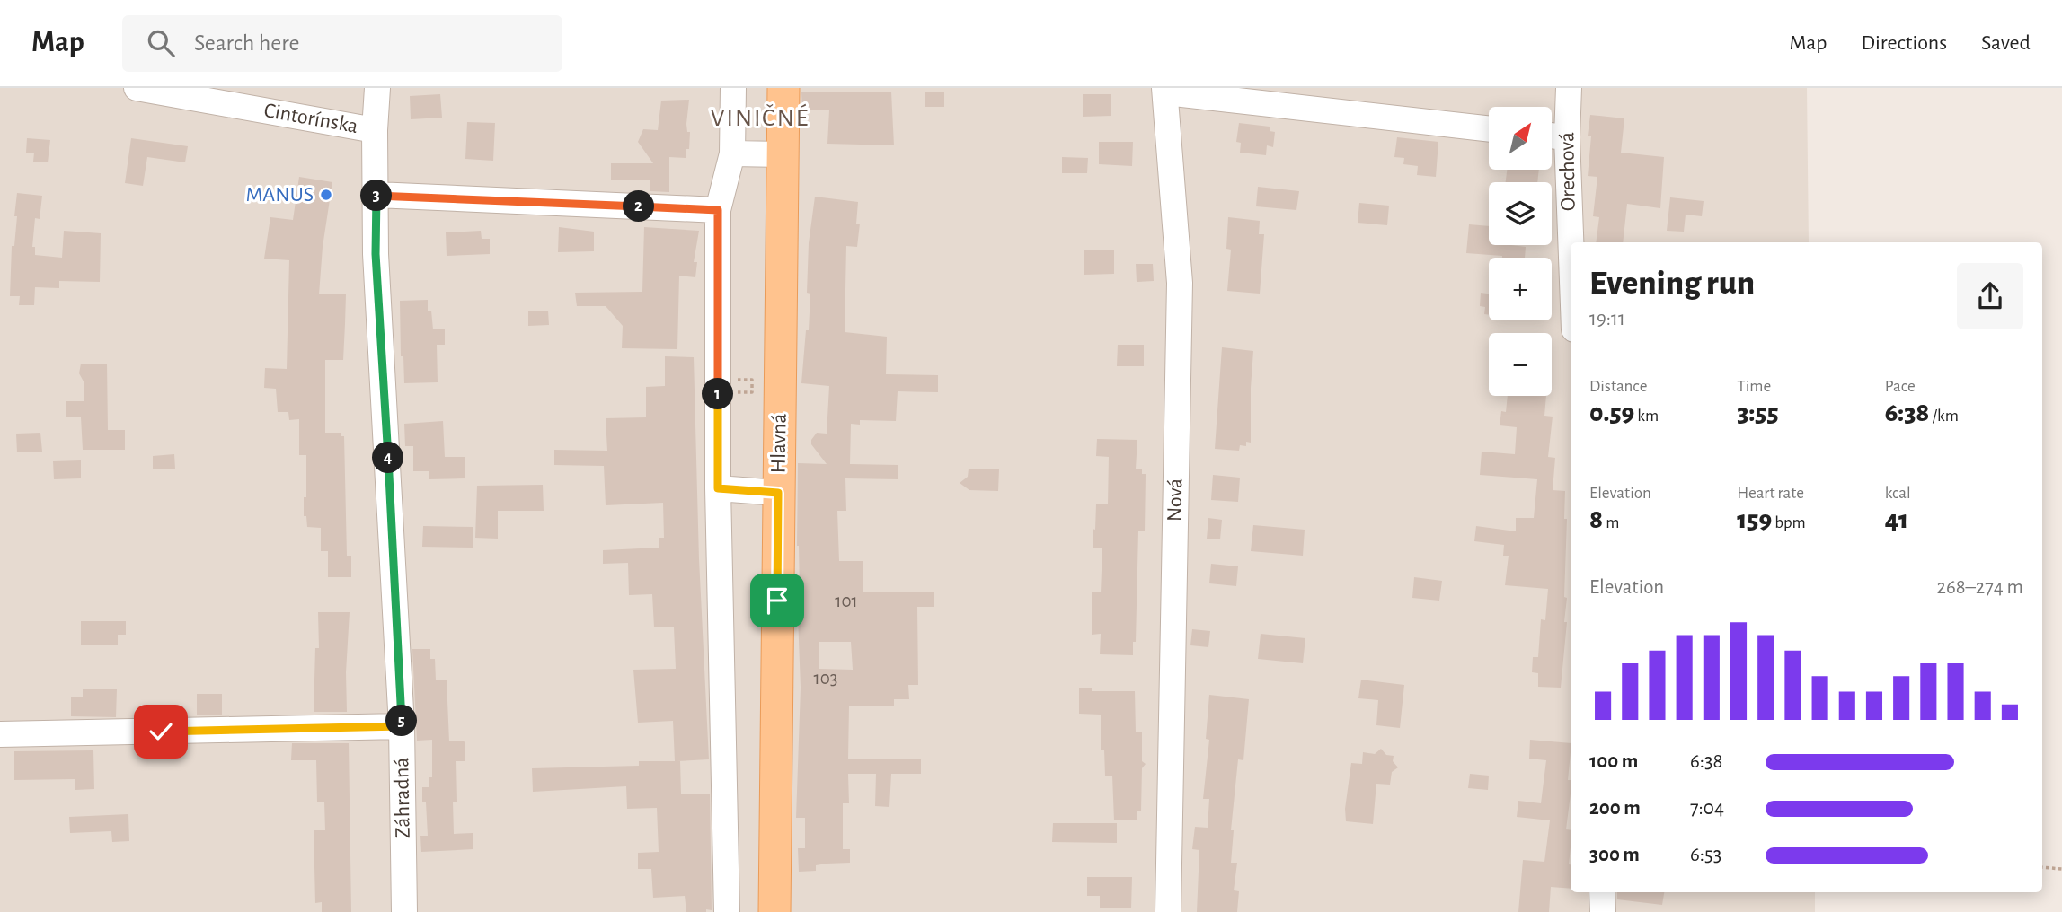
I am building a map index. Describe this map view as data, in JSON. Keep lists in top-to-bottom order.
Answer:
{
  "streets": {
    "main road": ["Hlavná"],
    "street": [
      "Cintorínska",
      "Orechová",
      "Nová",
      "Záhradná"
    ]
  },
  "crossings": [
    ["Cintorínska", "Záhradná"]
  ],
  "districts": ["VINIČNÉ"],
  "places": ["MANUS"],
  "house_numbers": ["101", "103"],
  "north": "top right",
  "page": {
    "header": "Map",
    "search": "Search here",
    "nav": ["Map", "Directions", "Saved"],
    "map_buttons": ["+", "−"],
    "pins": [
      "3",
      "2",
      "1",
      "4",
      "5"
    ],
    "heading": ["Evening run", "19:11"],
    "stats": [
      ["Distance", "0.59 km"],
      ["Time", "3:55"],
      ["Pace", "6:38 /km"],
      ["Elevation", "8 m"],
      ["Heart rate", "159 bpm"],
      ["kcal", "41"]
    ],
    "chart": ["Elevation", "268–274 m"],
    "list": [
      {
        "name": "100 m",
        "note": "6:38"
      },
      {
        "name": "200 m",
        "note": "7:04"
      },
      {
        "name": "300 m",
        "note": "6:53"
      }
    ]
  }
}
